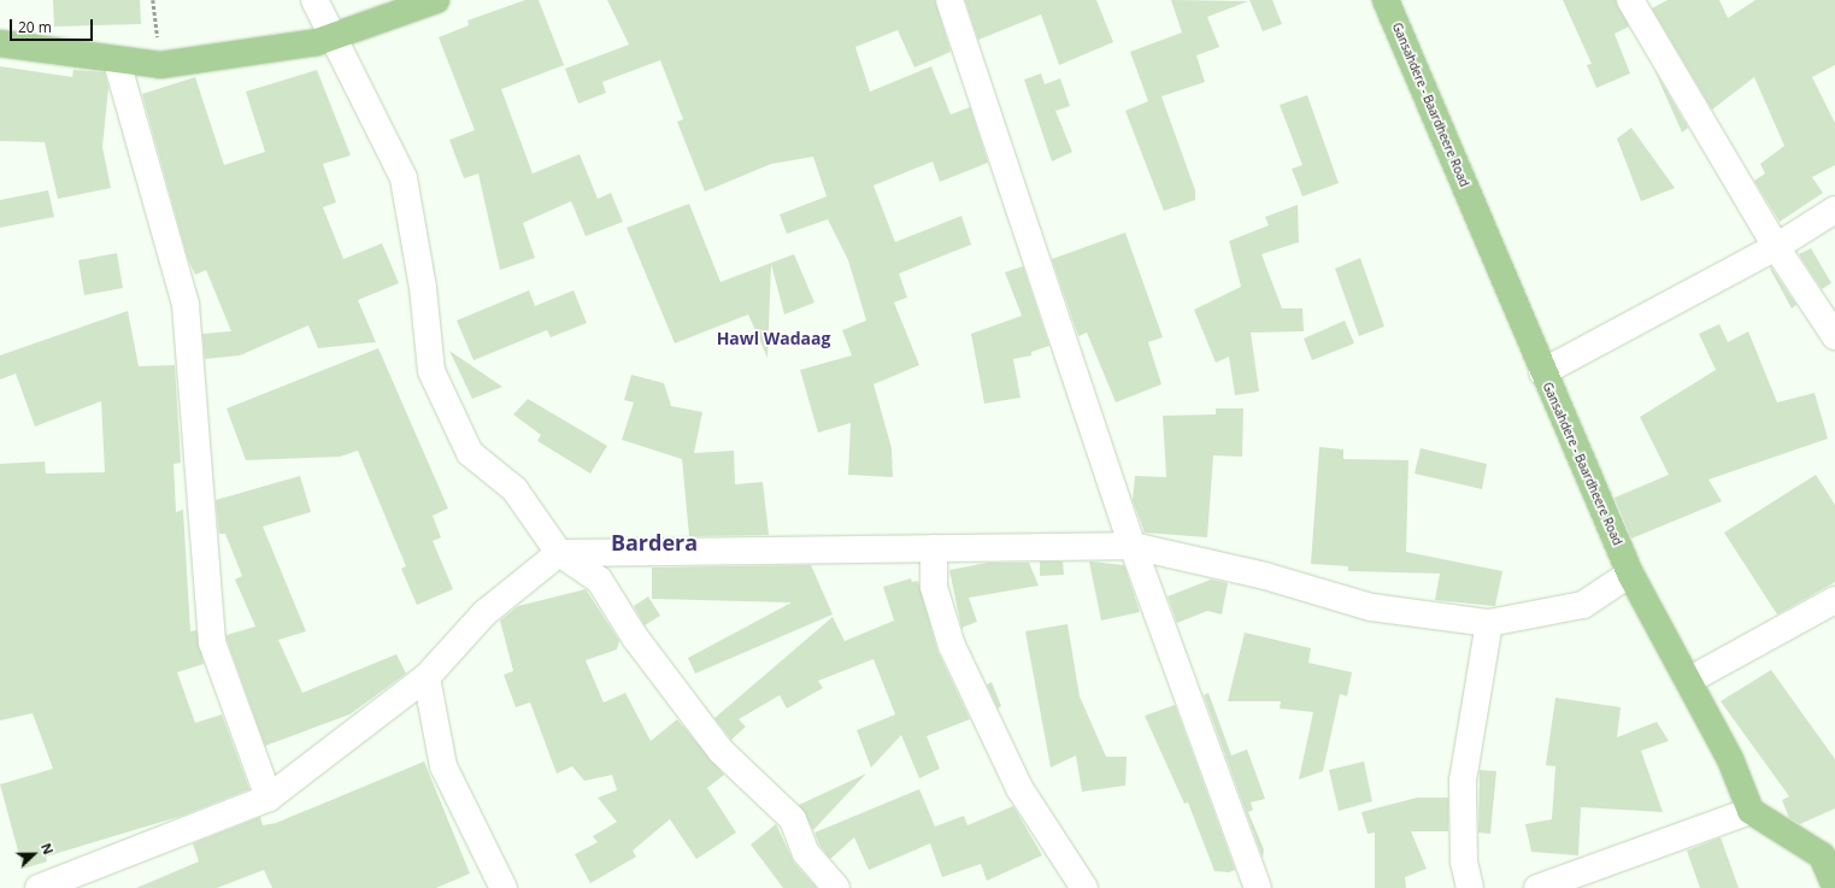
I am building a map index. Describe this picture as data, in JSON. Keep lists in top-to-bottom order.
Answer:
{
  "streets": {
    "main road": ["Gansahdere - Baardheere Road"]
  },
  "districts": ["Hawl Wadaag", "Bardera"],
  "scale_bar": "20 m",
  "north": "right"
}
